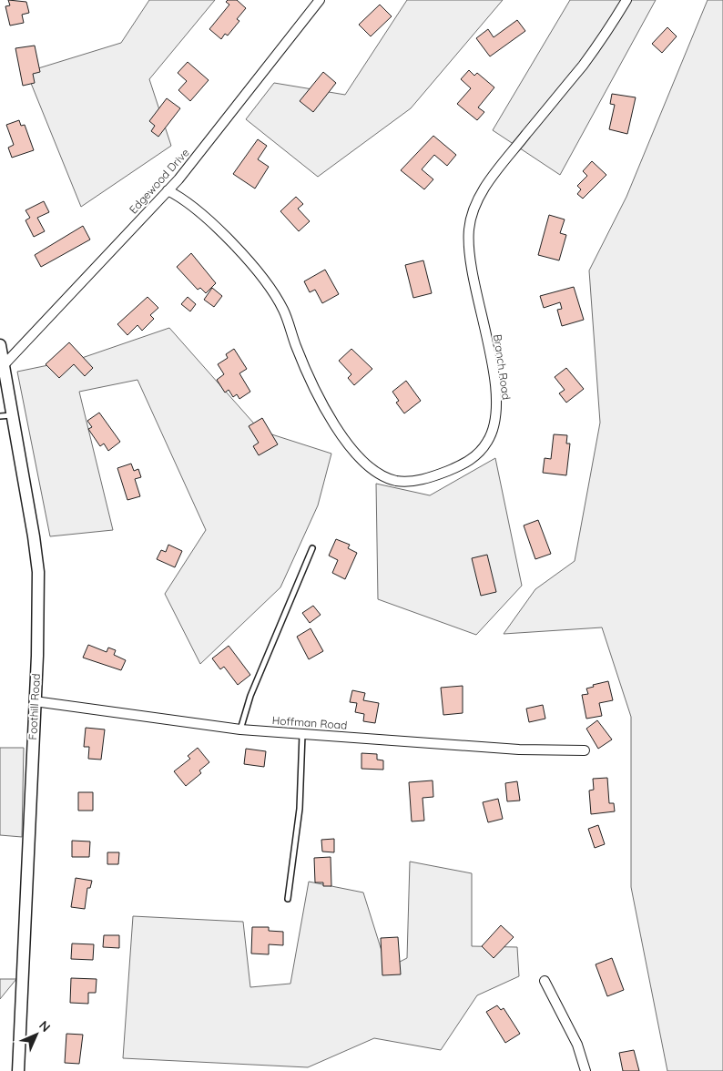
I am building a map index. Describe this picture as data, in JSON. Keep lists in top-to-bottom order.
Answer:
{
  "streets": {
    "street": [
      "Edgewood Drive",
      "Branch Road",
      "Foothill Road",
      "Hoffman Road"
    ]
  },
  "crossings": [
    ["Edgewood Drive", "Branch Road"],
    ["Edgewood Drive", "Foothill Road"],
    ["Foothill Road", "Hoffman Road"]
  ],
  "north": "top right"
}
